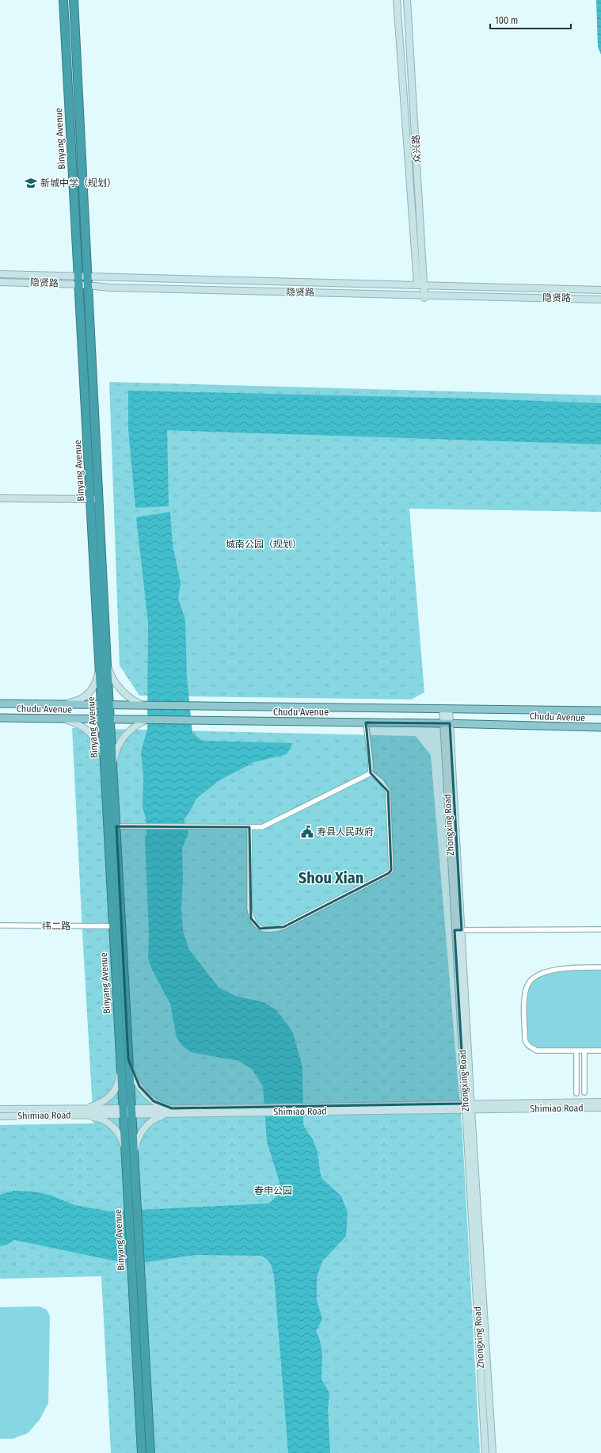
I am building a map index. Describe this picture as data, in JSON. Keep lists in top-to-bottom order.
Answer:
{
  "streets": {
    "highway": ["Binyang Avenue"],
    "main road": ["Chudu Avenue"],
    "street": [
      "众兴路",
      "隐贤路",
      "Zhongxing Road",
      "纬二路",
      "Shimiao Road"
    ]
  },
  "crossings": [
    ["Binyang Avenue", "隐贤路"],
    ["Binyang Avenue", "Chudu Avenue"],
    ["Binyang Avenue", "纬二路"],
    ["Binyang Avenue", "Shimiao Road"],
    ["众兴路", "隐贤路"],
    ["Chudu Avenue", "Zhongxing Road"],
    ["Zhongxing Road", "Shimiao Road"]
  ],
  "districts": ["Shou Xian"],
  "parks": ["城南公园（规划）", "春申公园"],
  "places": {
    "school or university": ["新城中学（规划）"],
    "public building": ["寿县人民政府"]
  },
  "scale_bar": "100 m"
}
